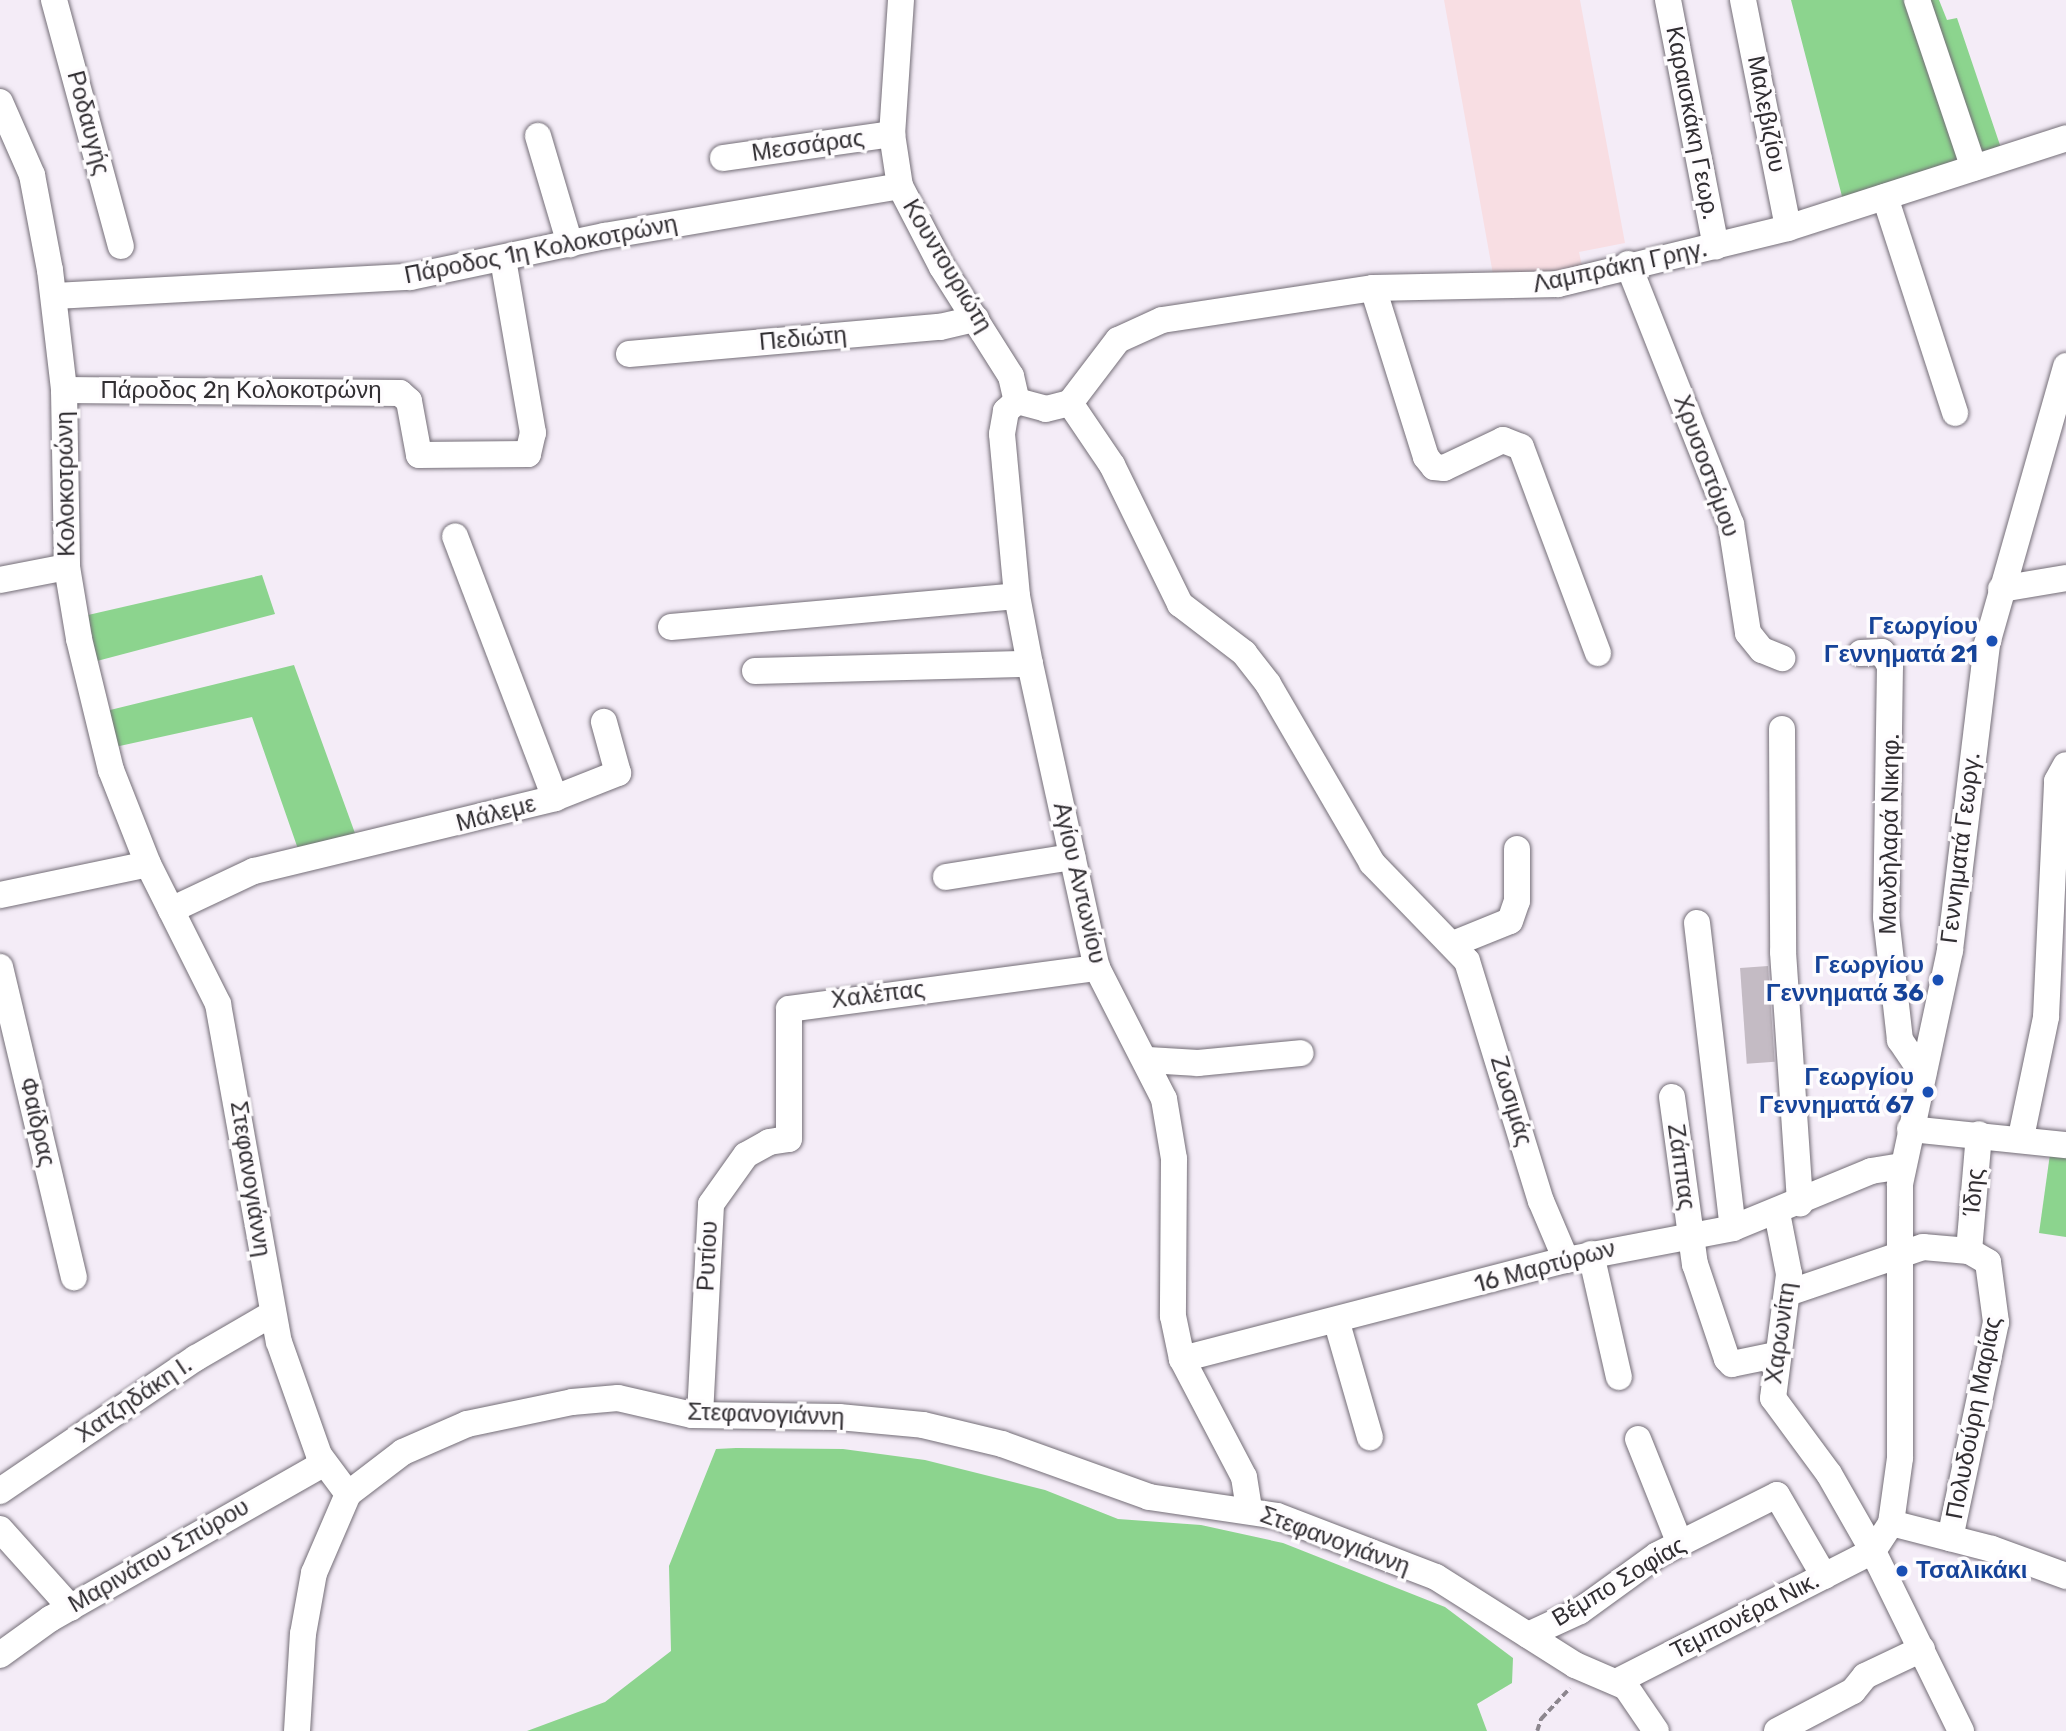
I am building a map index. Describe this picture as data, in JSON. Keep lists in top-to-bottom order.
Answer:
{
  "streets": {
    "street": [
      "Μαλεβιζίου",
      "Ροδαυγής",
      "Καραισκάκη Γεωρ.",
      "Μεσσάρας",
      "Πάροδος 1η Κολοκοτρώνη",
      "Κουντουριώτη",
      "Λαμπράκη Γρηγ.",
      "Πεδιώτη",
      "Πάροδος 2η Κολοκοτρώνη",
      "Χρυσοστόμου",
      "Κολοκοτρώνη",
      "Μάλεμε",
      "Μανδηλαρά Νικηφ.",
      "Γεννηματά Γεωργ.",
      "Αγίου Αντωνίου",
      "Χαλέπας",
      "Ζωσιμάς",
      "Φαίδρας",
      "Ζάππας",
      "Στεφανογιάννη",
      "Ίδης",
      "Ρυτίου",
      "16 Μαρτύρων",
      "Χαρωνίτη",
      "Χατζηδάκη Ι.",
      "Πολυδούρη Μαρίας",
      "Μαρινάτου Σπύρου",
      "Βέμπο Σοφίας",
      "Τεμπονέρα Νικ."
    ]
  },
  "crossings": [
    ["Μαλεβιζίου", "Λαμπράκη Γρηγ."],
    ["Καραισκάκη Γεωρ.", "Λαμπράκη Γρηγ."],
    ["Μεσσάρας", "Κουντουριώτη"],
    ["Πάροδος 1η Κολοκοτρώνη", "Κουντουριώτη"],
    ["Πάροδος 1η Κολοκοτρώνη", "Πάροδος 2η Κολοκοτρώνη"],
    ["Πάροδος 1η Κολοκοτρώνη", "Κολοκοτρώνη"],
    ["Κουντουριώτη", "Πεδιώτη"],
    ["Κουντουριώτη", "Αγίου Αντωνίου"],
    ["Λαμπράκη Γρηγ.", "Χρυσοστόμου"],
    ["Λαμπράκη Γρηγ.", "Ζωσιμάς"],
    ["Πάροδος 2η Κολοκοτρώνη", "Κολοκοτρώνη"],
    ["Κολοκοτρώνη", "Στεφανογιάννη"],
    ["Μάλεμε", "Στεφανογιάννη"],
    ["Μανδηλαρά Νικηφ.", "Γεννηματά Γεωργ."],
    ["Γεννηματά Γεωργ.", "16 Μαρτύρων"],
    ["Γεννηματά Γεωργ.", "Χαρωνίτη"],
    ["Γεννηματά Γεωργ.", "Τεμπονέρα Νικ."],
    ["Αγίου Αντωνίου", "Χαλέπας"],
    ["Αγίου Αντωνίου", "Στεφανογιάννη"],
    ["Αγίου Αντωνίου", "16 Μαρτύρων"],
    ["Χαλέπας", "Ρυτίου"],
    ["Ζωσιμάς", "16 Μαρτύρων"],
    ["Ζάππας", "16 Μαρτύρων"],
    ["Ζάππας", "Χαρωνίτη"],
    ["Στεφανογιάννη", "Ρυτίου"],
    ["Στεφανογιάννη", "Χατζηδάκη Ι."],
    ["Στεφανογιάννη", "Μαρινάτου Σπύρου"],
    ["Στεφανογιάννη", "Βέμπο Σοφίας"],
    ["Στεφανογιάννη", "Τεμπονέρα Νικ."],
    ["Ίδης", "Πολυδούρη Μαρίας"],
    ["16 Μαρτύρων", "Χαρωνίτη"],
    ["Χαρωνίτη", "Τεμπονέρα Νικ."],
    ["Βέμπο Σοφίας", "Τεμπονέρα Νικ."]
  ],
  "places": [
    "Γεωργίου Γεννηματά 21",
    "Γεωργίου Γεννηματά 36",
    "Γεωργίου Γεννηματά 67",
    "Τσαλικάκι"
  ]
}
